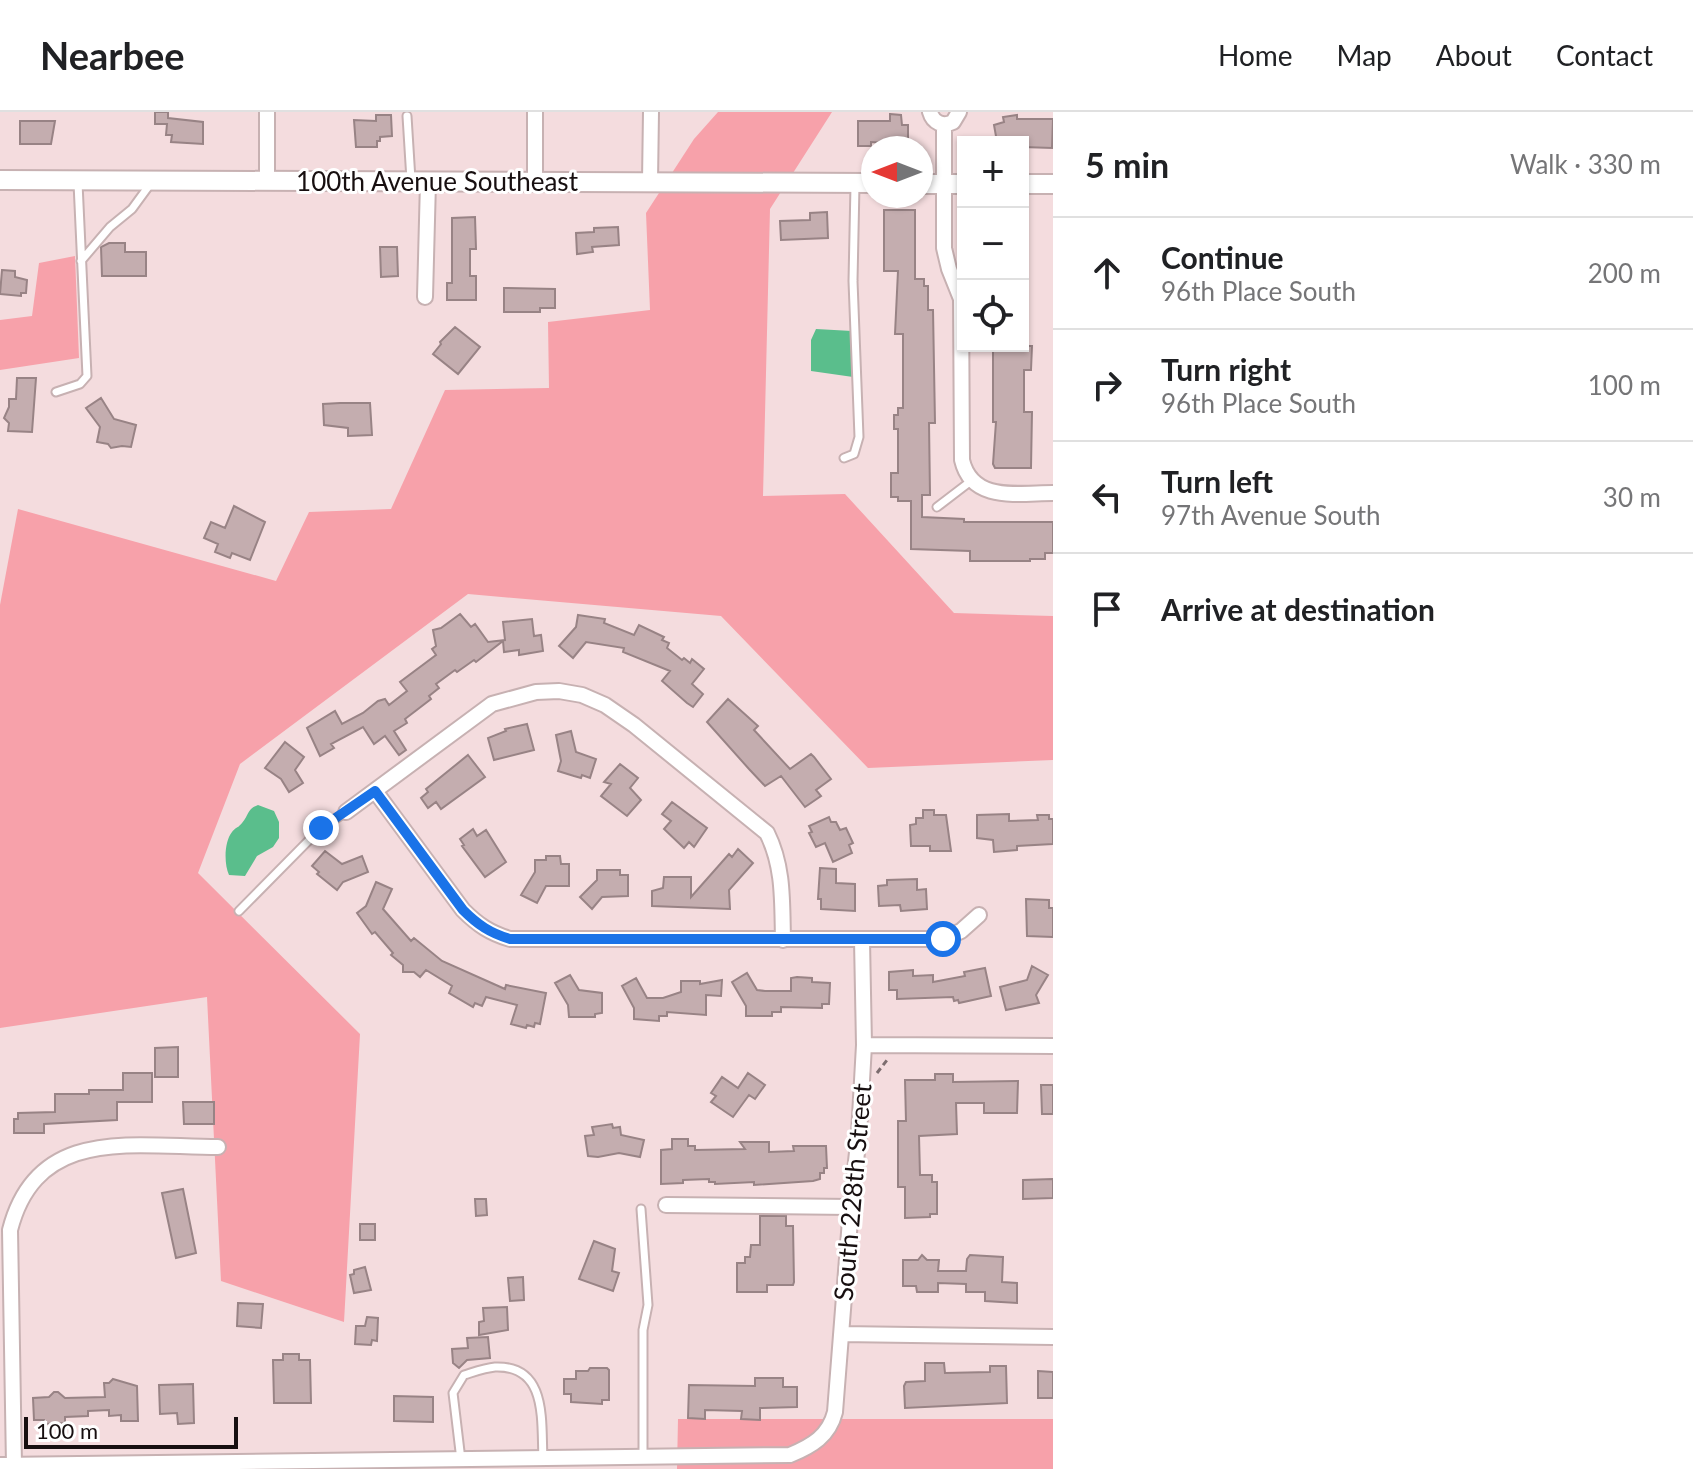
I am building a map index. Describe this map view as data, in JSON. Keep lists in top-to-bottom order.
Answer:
{
  "streets": {
    "street": ["100th Avenue Southeast", "South 228th Street"]
  },
  "scale_bar": "100 m",
  "north": "left",
  "page": {
    "header": "Nearbee",
    "nav": [
      "Home",
      "Map",
      "About",
      "Contact"
    ],
    "heading": ["5 min", "Walk · 330 m"],
    "map_buttons": ["+", "−"],
    "list": [
      ["Continue", "96th Place South", "200 m"],
      ["Turn right", "96th Place South", "100 m"],
      ["Turn left", "97th Avenue South", "30 m"],
      "Arrive at destination"
    ],
    "scale": "100 m"
  }
}
